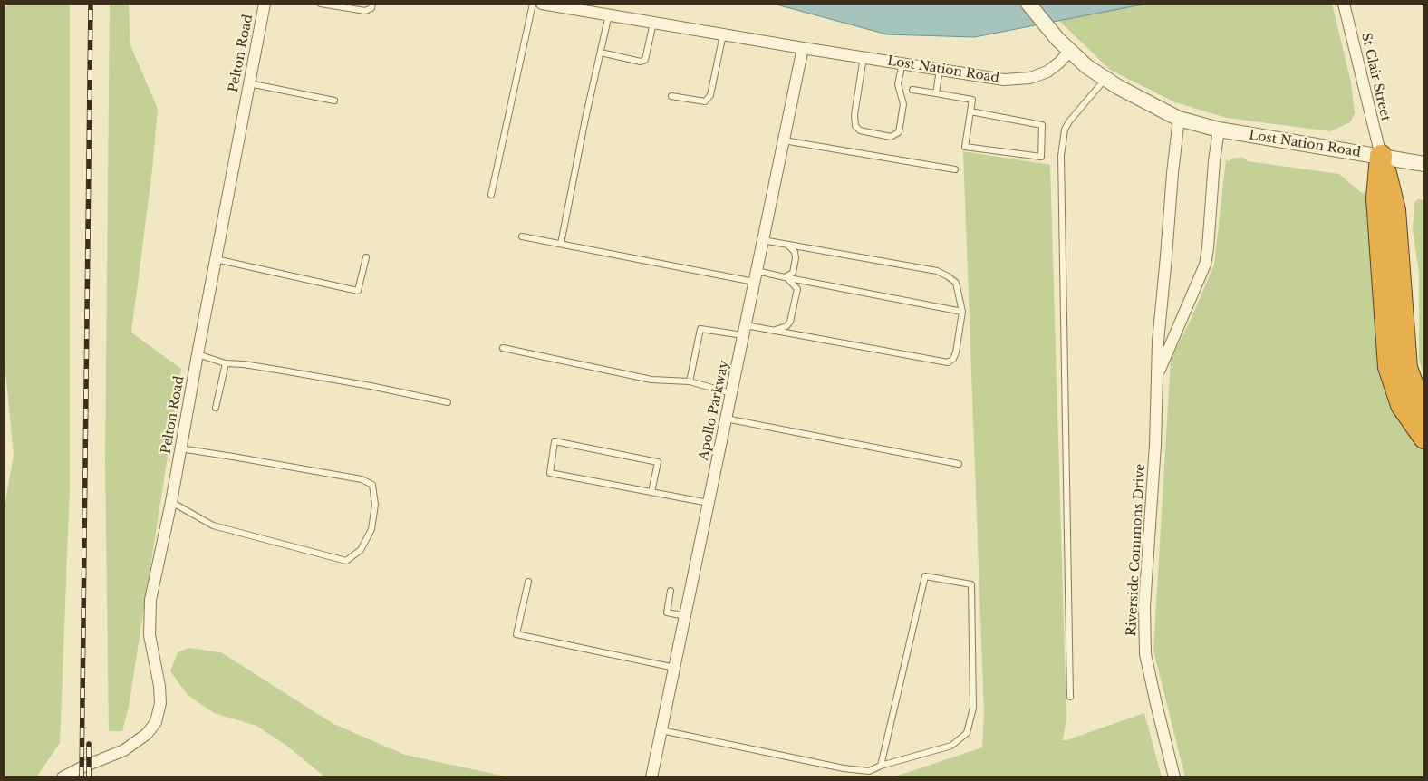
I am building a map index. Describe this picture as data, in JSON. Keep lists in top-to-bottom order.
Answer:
{
  "streets": {
    "street": [
      "Pelton Road",
      "Lost Nation Road",
      "St Clair Street",
      "Apollo Parkway",
      "Riverside Commons Drive"
    ]
  },
  "crossings": [
    ["Lost Nation Road", "St Clair Street"],
    ["Lost Nation Road", "Apollo Parkway"],
    ["Lost Nation Road", "Riverside Commons Drive"]
  ]
}
